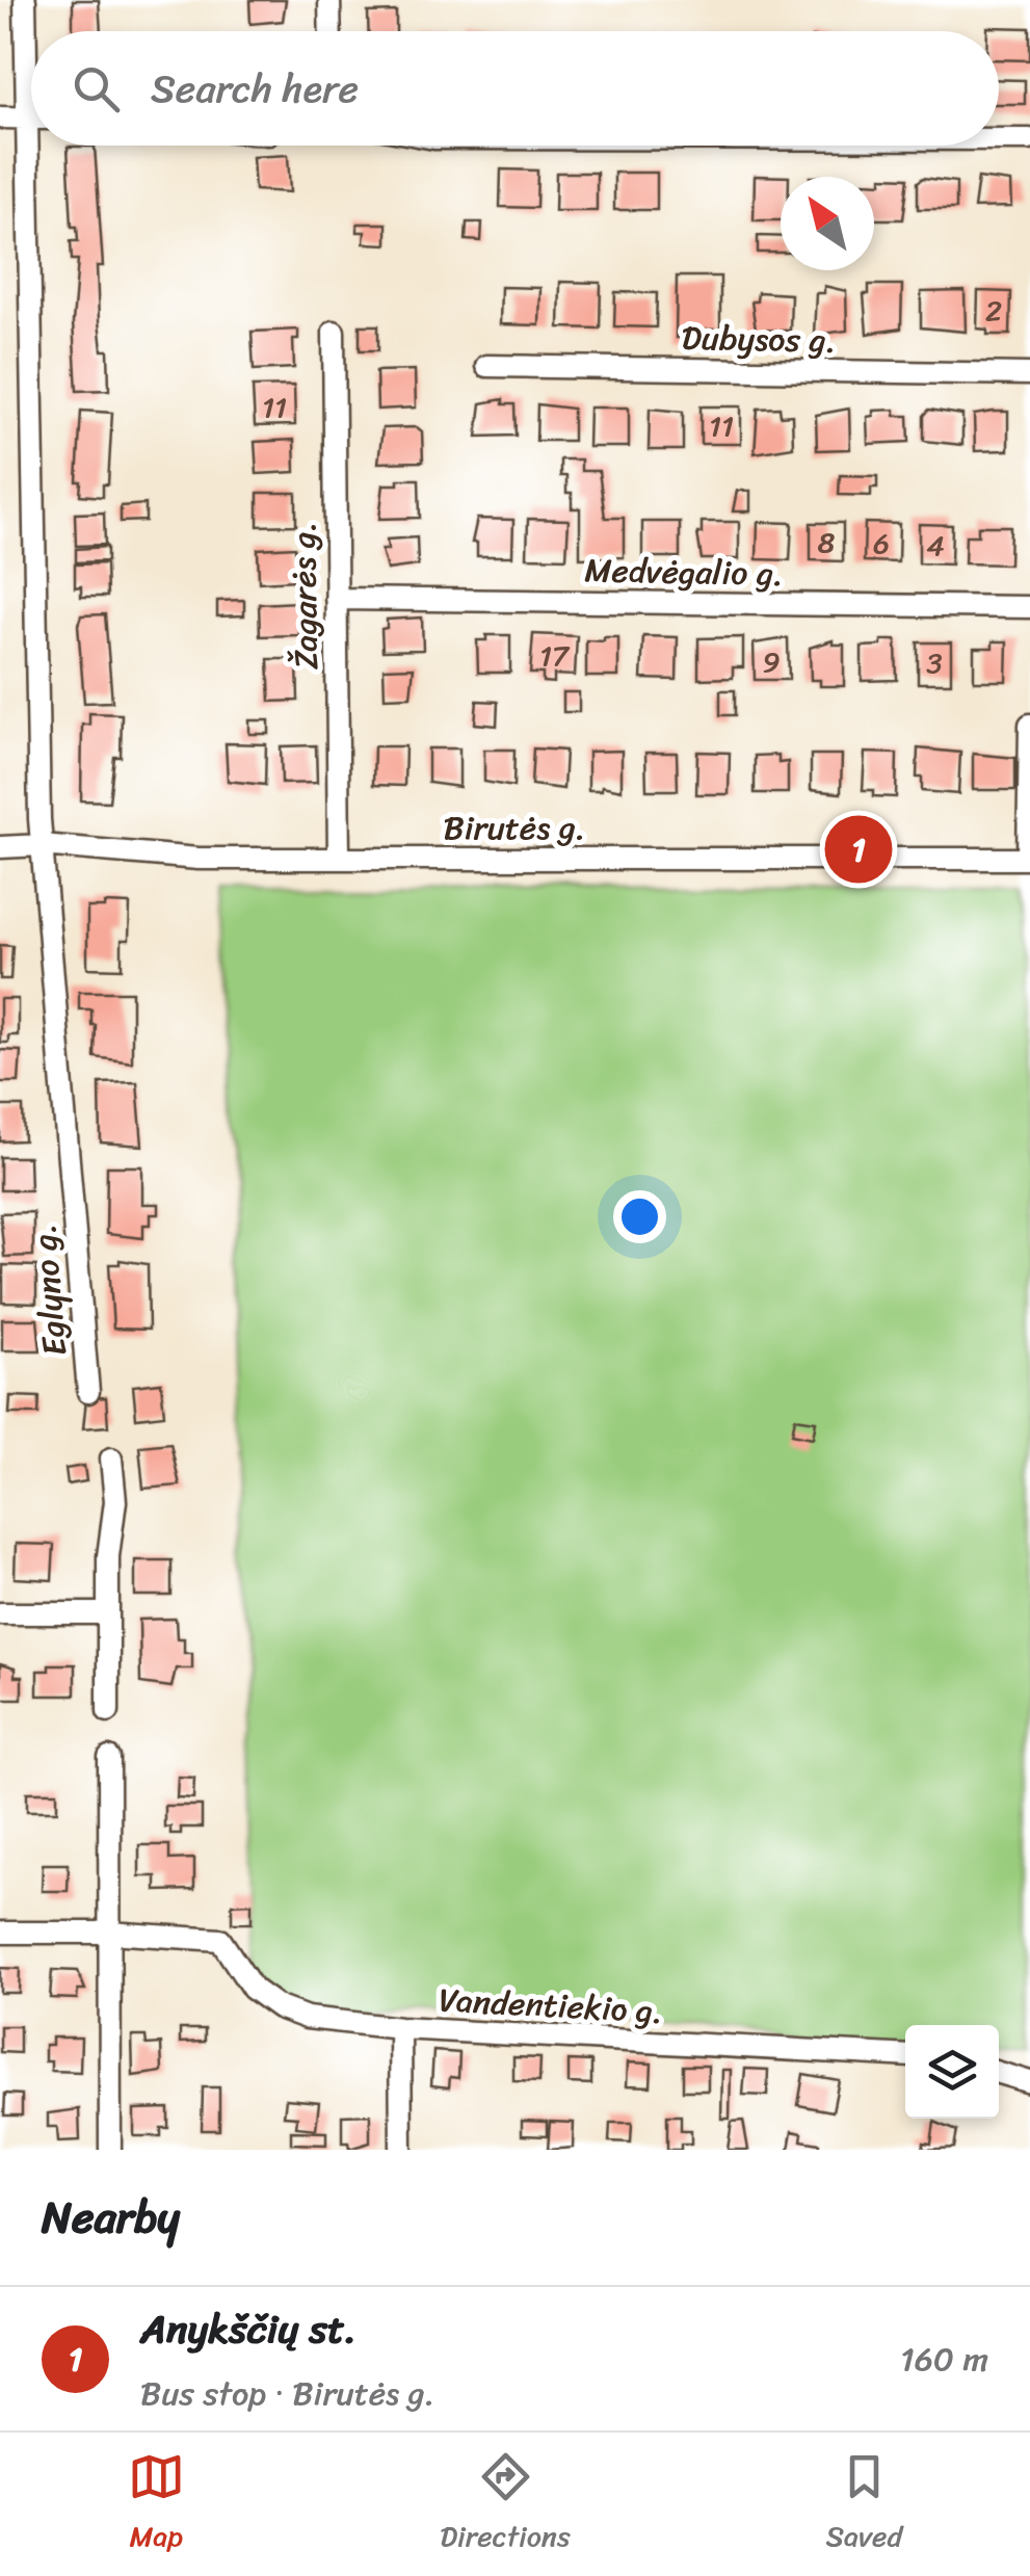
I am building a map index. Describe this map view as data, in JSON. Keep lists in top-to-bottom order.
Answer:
{
  "streets": {
    "street": [
      "Dubysos g.",
      "Medvėgalio g.",
      "Žagarės g.",
      "Birutės g.",
      "Eglyno g.",
      "Vandentiekio g."
    ]
  },
  "crossings": [
    ["Medvėgalio g.", "Žagarės g."],
    ["Žagarės g.", "Birutės g."],
    ["Birutės g.", "Eglyno g."]
  ],
  "house_numbers": [
    "2",
    "11",
    "11",
    "8",
    "6",
    "4",
    "17",
    "9",
    "3"
  ],
  "north": "top left",
  "page": {
    "search": "Search here",
    "pins": "1",
    "heading": "Nearby",
    "list": [
      {
        "mark": "1",
        "name": "Anykščių st.",
        "note": "Bus stop · Birutės g.",
        "value": "160 m"
      }
    ],
    "nav": ["Map", "Directions", "Saved"]
  }
}
